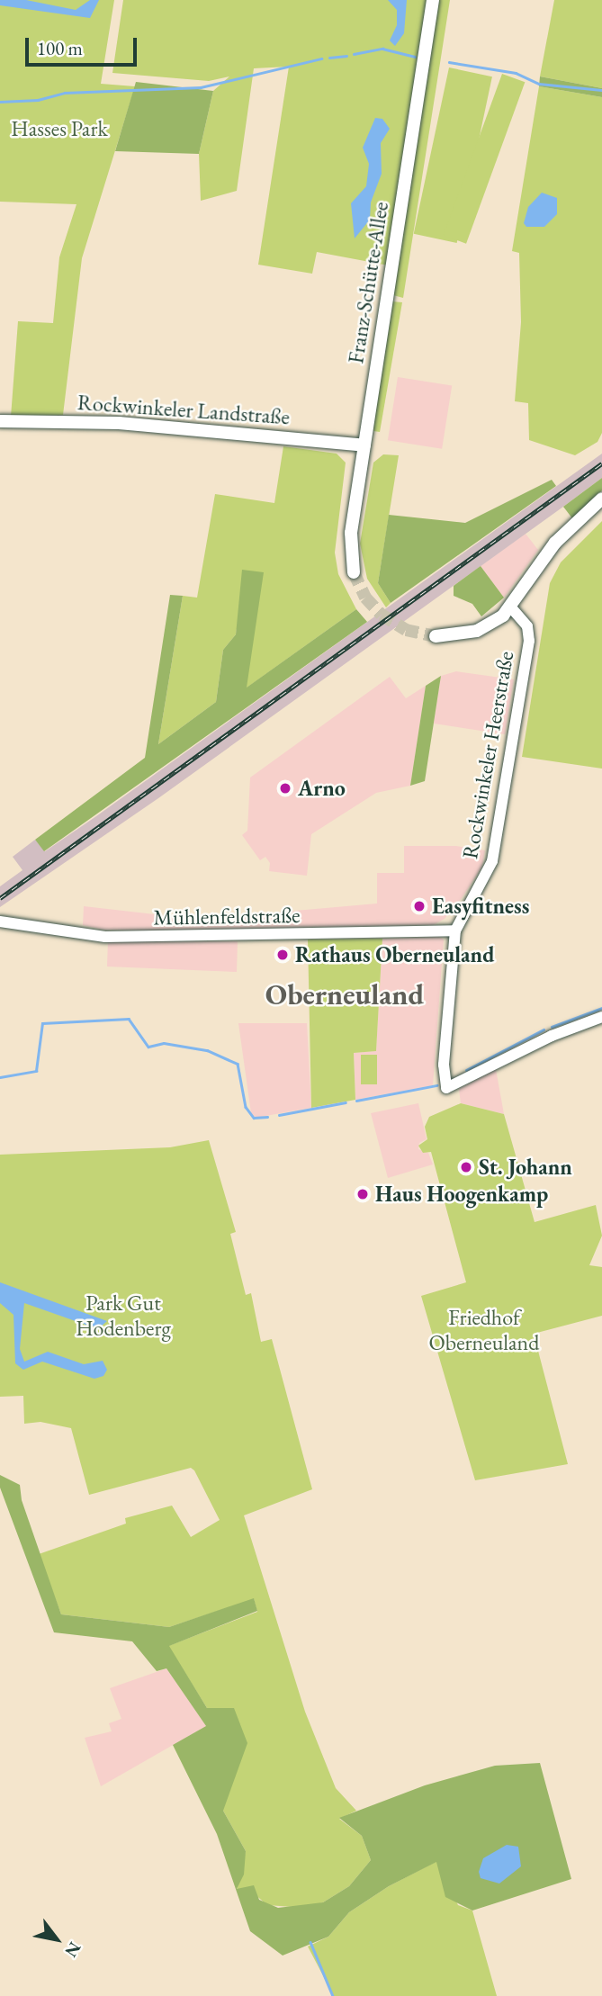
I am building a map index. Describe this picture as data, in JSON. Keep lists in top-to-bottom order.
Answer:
{
  "streets": {
    "main road": ["Franz-Schütte-Allee", "Rockwinkeler Landstraße"],
    "street": ["Rockwinkeler Heerstraße", "Mühlenfeldstraße"]
  },
  "crossings": [
    ["Franz-Schütte-Allee", "Rockwinkeler Landstraße"],
    ["Rockwinkeler Heerstraße", "Mühlenfeldstraße"]
  ],
  "districts": ["Oberneuland"],
  "parks": ["Hasses Park", "Park Gut Hodenberg", "Friedhof Oberneuland"],
  "places": [
    "Arno",
    "Easyfitness",
    "Rathaus Oberneuland",
    "St. Johann",
    "Haus Hoogenkamp"
  ],
  "scale_bar": "100 m",
  "north": "bottom right"
}
